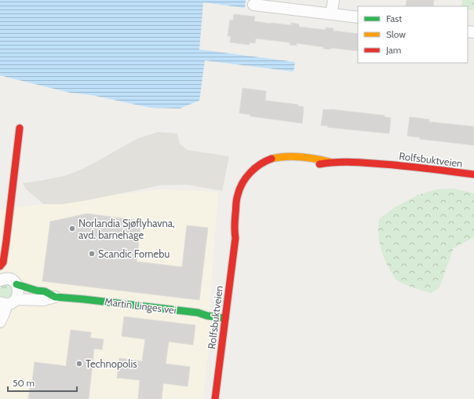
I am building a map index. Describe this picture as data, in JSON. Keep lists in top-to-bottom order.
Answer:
{
  "streets": {
    "street": ["Rolfsbuktveien", "Martin Linges vei"]
  },
  "crossings": [
    ["Rolfsbuktveien", "Martin Linges vei"]
  ],
  "places": ["Norlandia Sjøflyhavna, avd. barnehage", "Scandic Fornebu", "Technopolis"],
  "legend": ["Fast", "Slow", "Jam"],
  "scale_bar": "50 m"
}
